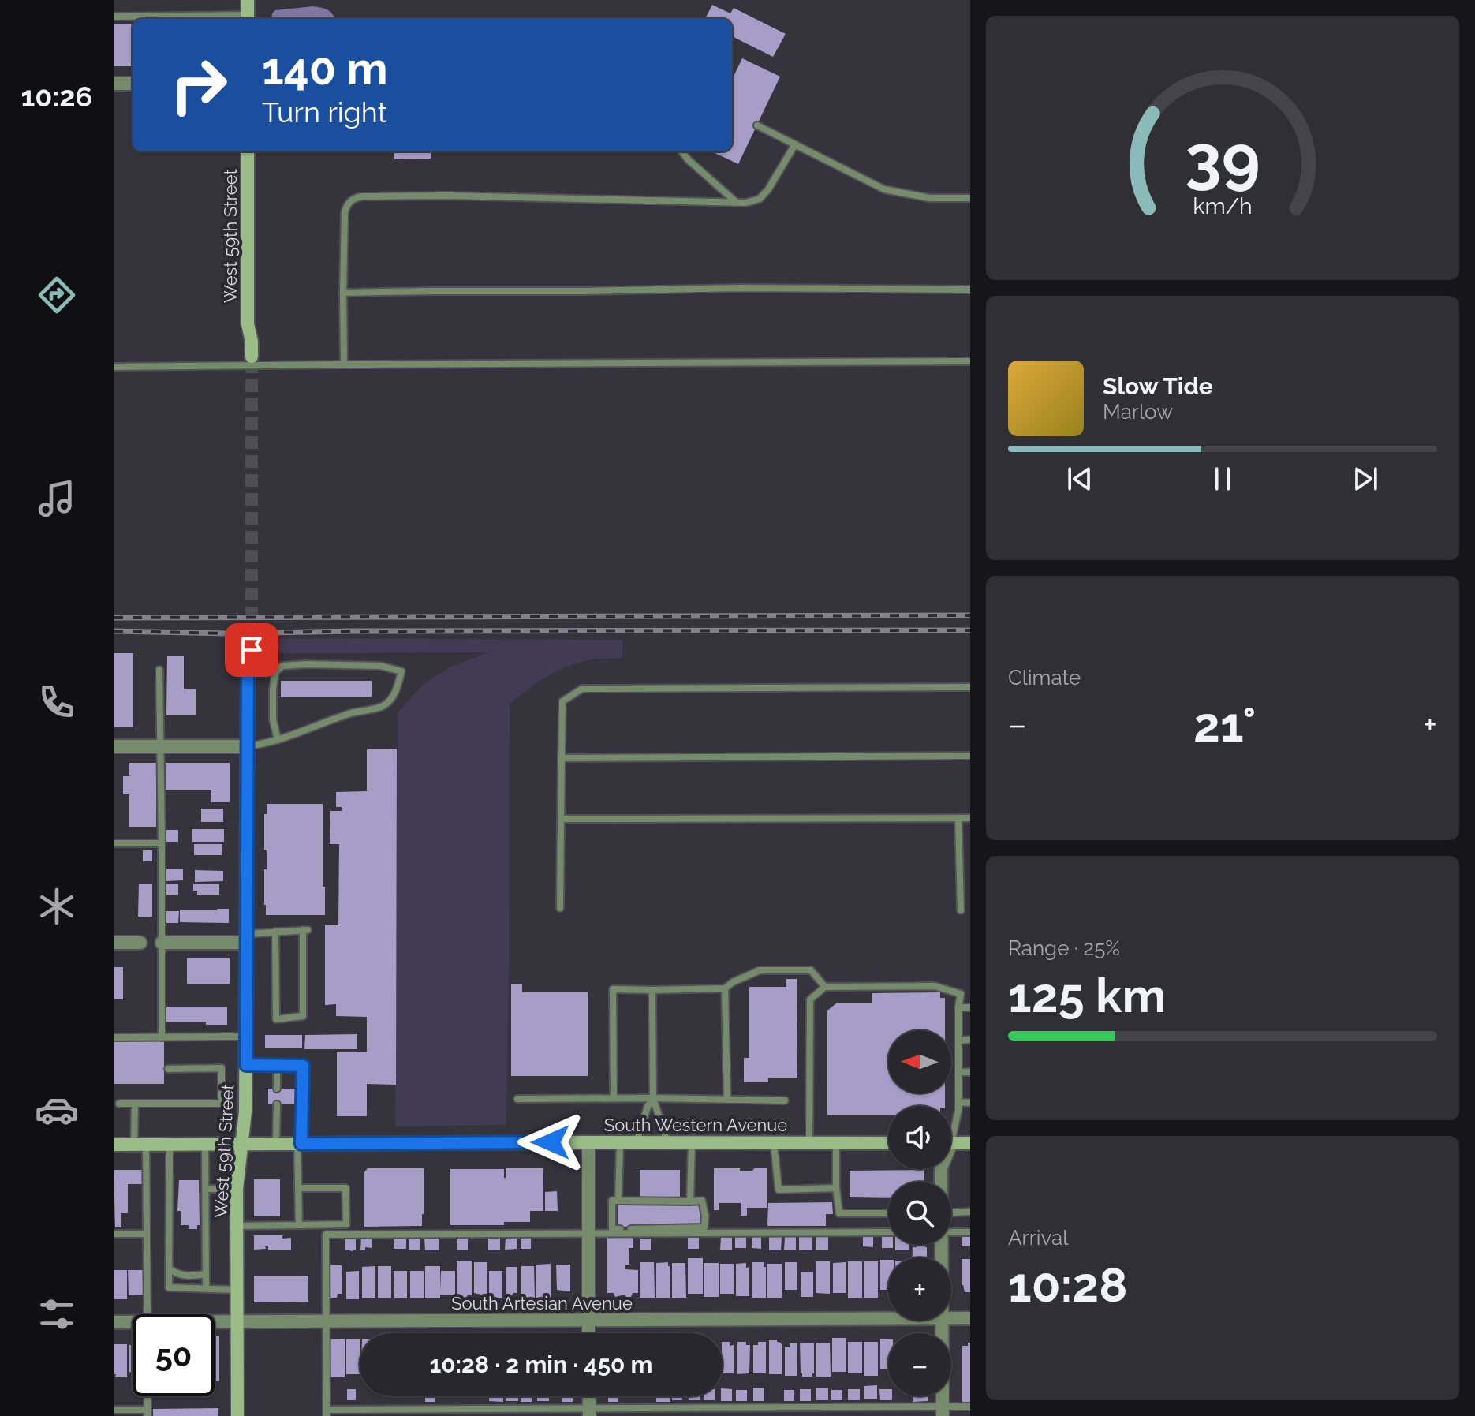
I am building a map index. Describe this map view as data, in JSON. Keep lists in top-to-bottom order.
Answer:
{
  "streets": {
    "street": ["West 59th Street", "South Western Avenue", "South Artesian Avenue"]
  },
  "crossings": [
    ["West 59th Street", "South Western Avenue"],
    ["West 59th Street", "South Artesian Avenue"]
  ],
  "north": "left",
  "page": {
    "tabs": "10:26",
    "turn": ["140 m", "Turn right"],
    "song": ["Slow Tide", "Marlow"],
    "tile": [
      "Climate",
      ["Range · 25%", "125 km"],
      ["Arrival", "10:28"]
    ],
    "heat": ["−", "21°", "+"],
    "map_buttons": ["+", "−"],
    "limit": "50",
    "trip": "10:28 · 2 min · 450 m",
    "gauge": ["39", "km/h"]
  }
}
